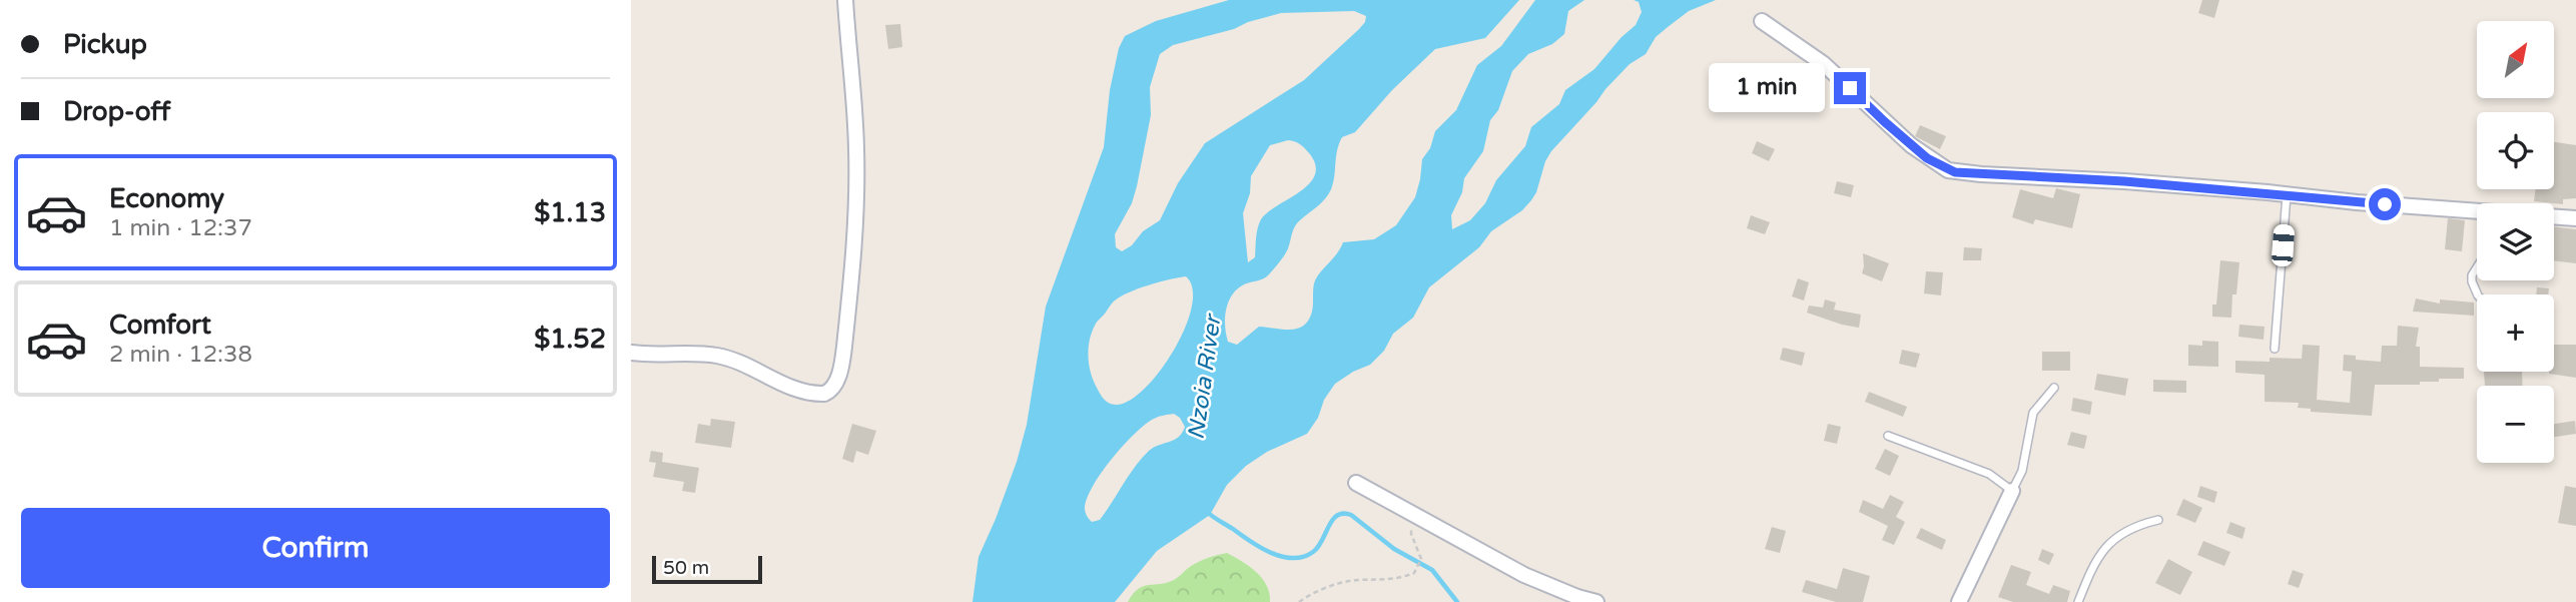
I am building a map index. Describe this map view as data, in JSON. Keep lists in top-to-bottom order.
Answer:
{
  "water": ["Nzoia River"],
  "scale_bar": "50 m",
  "north": "top right",
  "page": {
    "banner": ["Pickup", "Drop-off"],
    "map_buttons": ["+", "−"],
    "bubble": "1 min",
    "list": [
      {
        "name": "Economy",
        "note": "1 min · 12:37",
        "value": "$1.13"
      },
      {
        "name": "Comfort",
        "note": "2 min · 12:38",
        "value": "$1.52"
      }
    ],
    "buttons": "Confirm",
    "scale": "50 m"
  }
}
